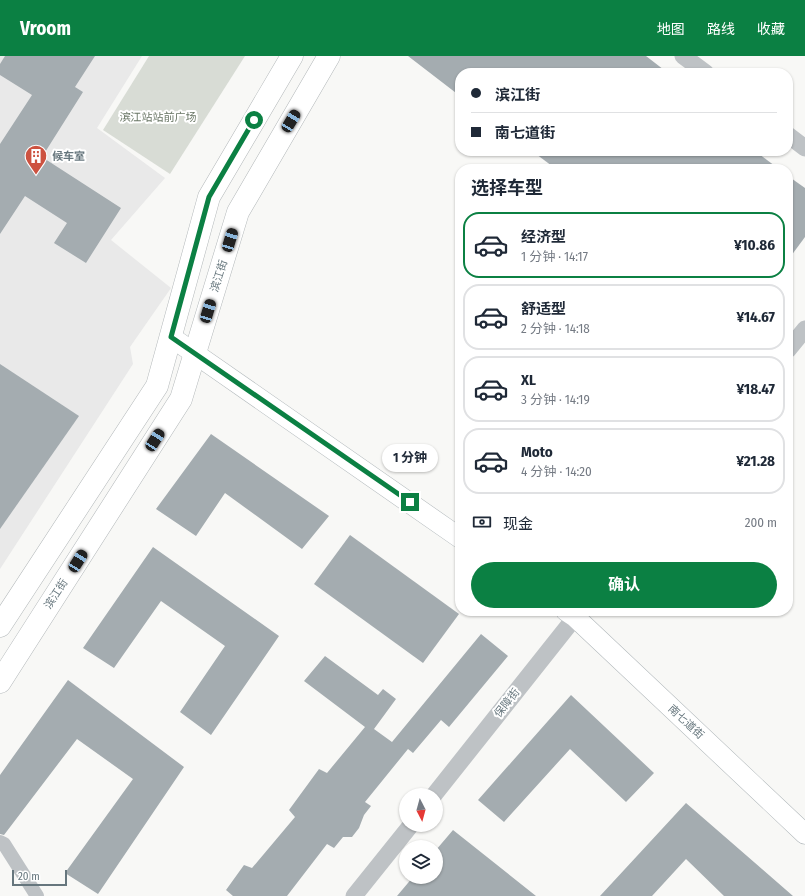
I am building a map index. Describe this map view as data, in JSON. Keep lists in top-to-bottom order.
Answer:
{
  "streets": {
    "main road": ["滨江街", "南七道街"],
    "street": ["保障街"]
  },
  "parks": ["滨江站站前广场"],
  "places": {
    "building": ["候车室"]
  },
  "scale_bar": "20 m",
  "north": "bottom",
  "page": {
    "header": "Vroom",
    "nav": ["地图", "路线", "收藏"],
    "banner": ["滨江街", "南七道街"],
    "heading": "选择车型",
    "list": [
      {
        "name": "经济型",
        "note": "1 分钟 · 14:17",
        "value": "¥10.86"
      },
      {
        "name": "舒适型",
        "note": "2 分钟 · 14:18",
        "value": "¥14.67"
      },
      {
        "name": "XL",
        "note": "3 分钟 · 14:19",
        "value": "¥18.47"
      },
      {
        "name": "Moto",
        "note": "4 分钟 · 14:20",
        "value": "¥21.28"
      }
    ],
    "bubble": "1 分钟",
    "pay": ["现金", "200 m"],
    "buttons": "确认",
    "scale": "20 m"
  }
}
